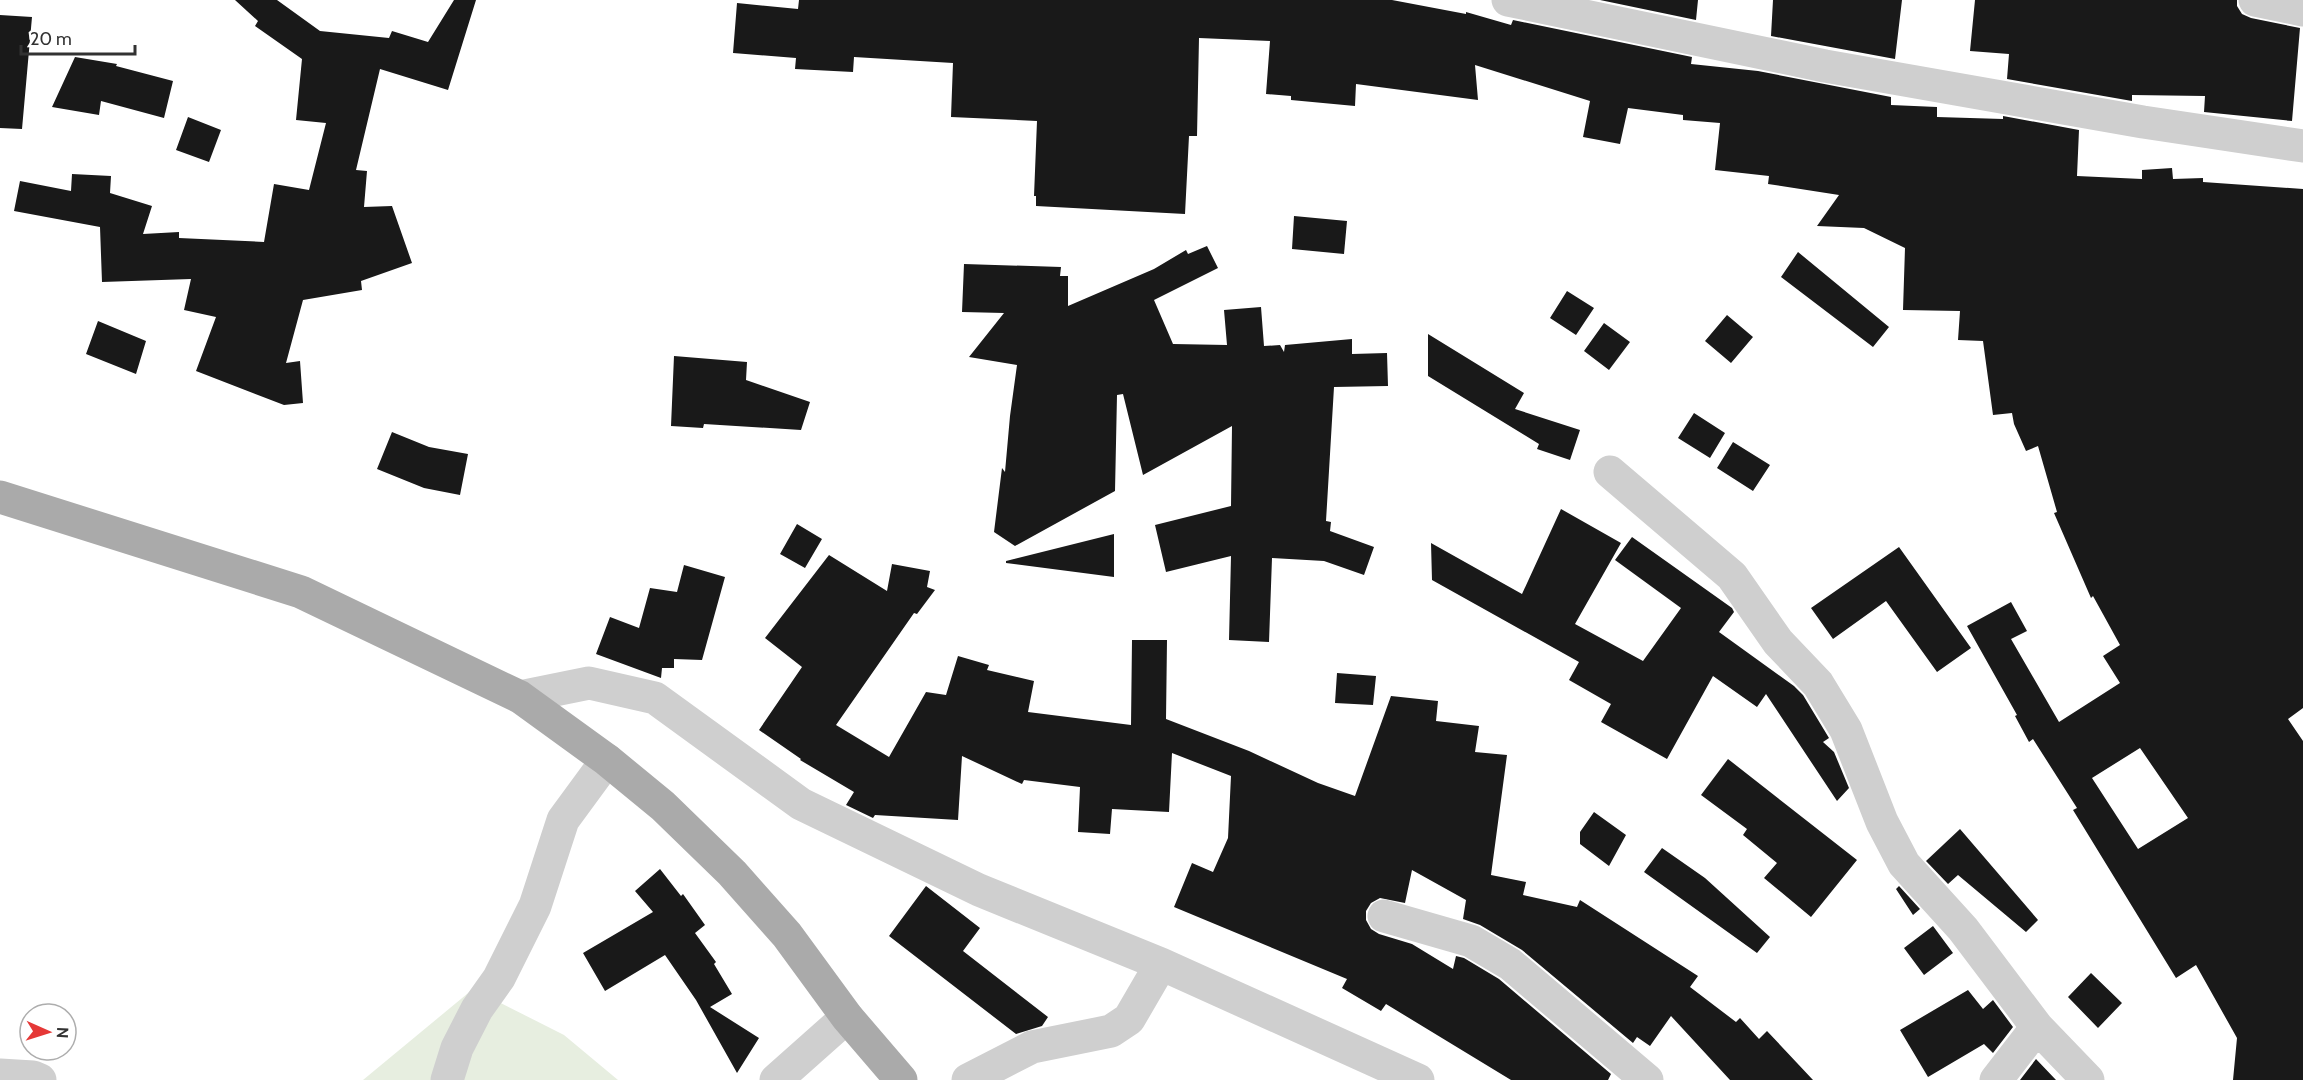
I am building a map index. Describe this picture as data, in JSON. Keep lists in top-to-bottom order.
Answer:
{
  "scale_bar": "20 m",
  "north": "right"
}
